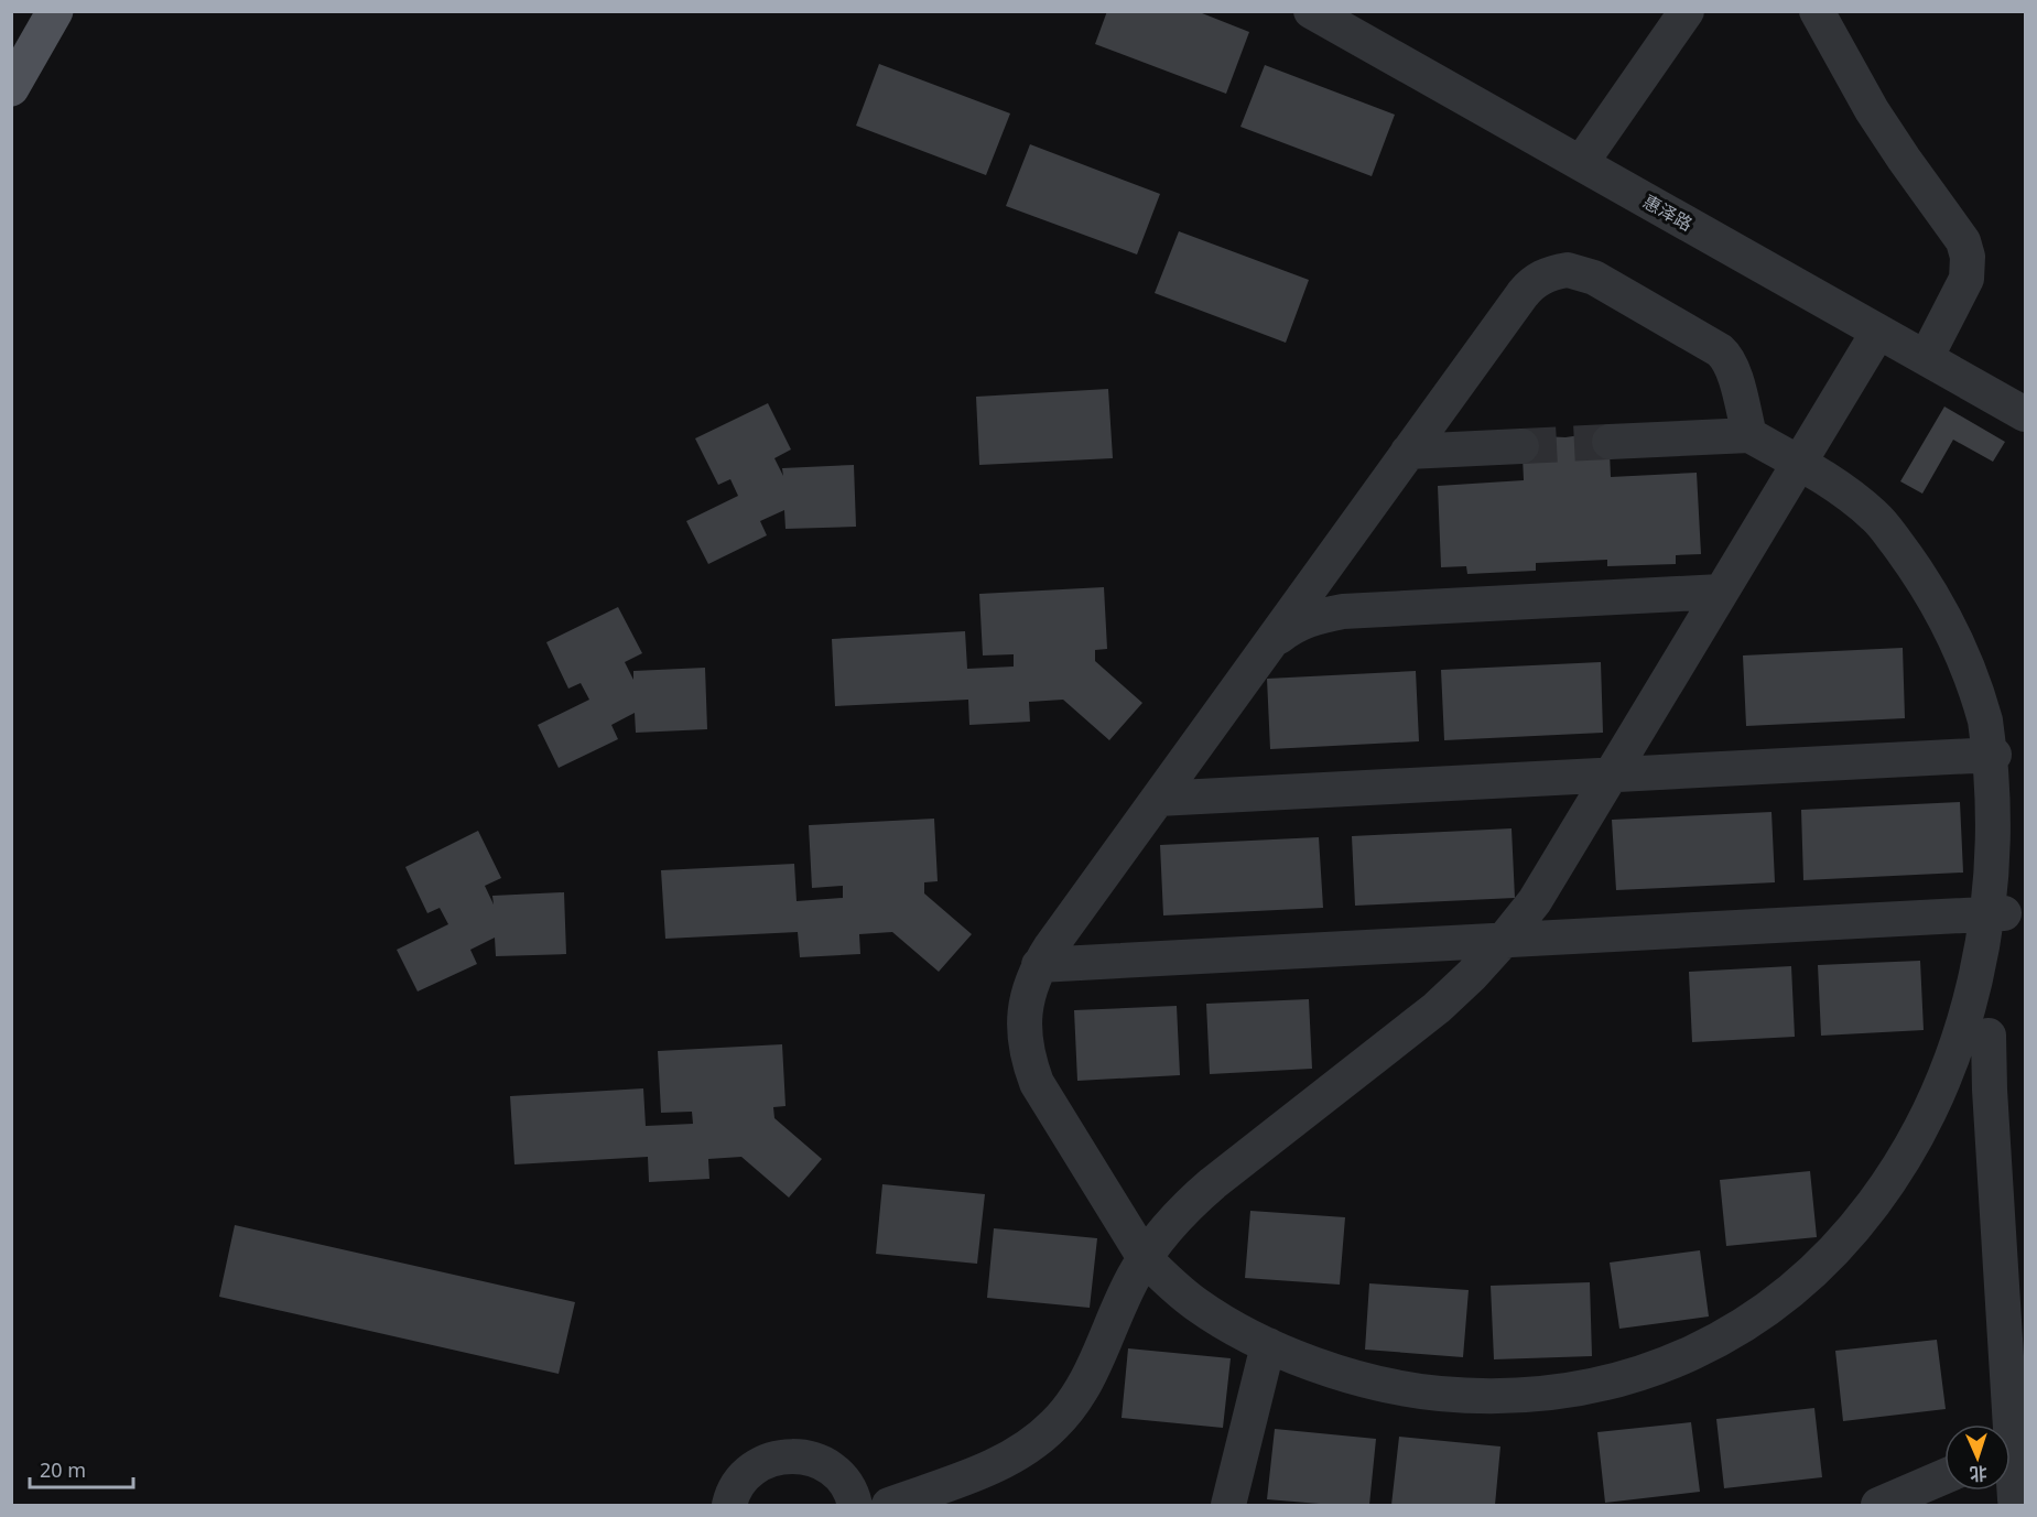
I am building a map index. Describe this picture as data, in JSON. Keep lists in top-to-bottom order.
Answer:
{
  "streets": {
    "street": ["惠泽路"]
  },
  "scale_bar": "20 m",
  "north": "bottom"
}
